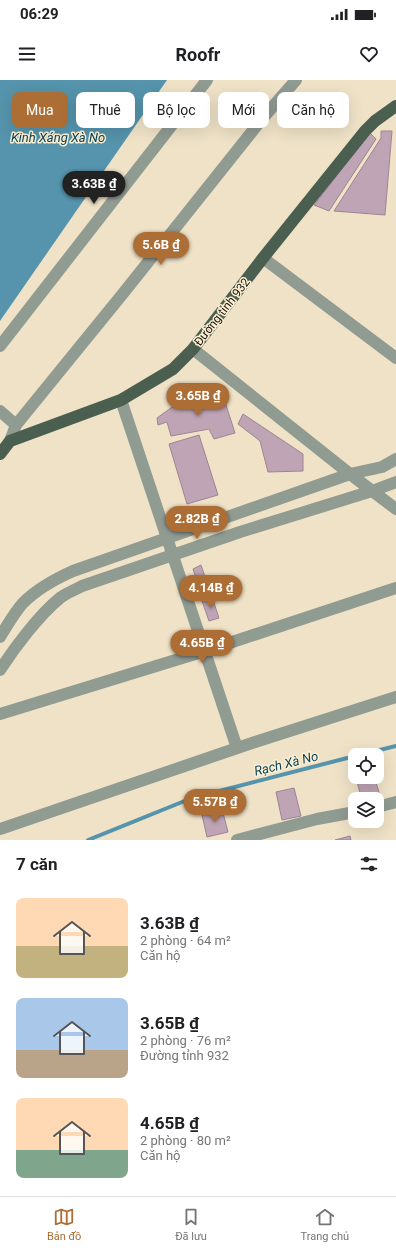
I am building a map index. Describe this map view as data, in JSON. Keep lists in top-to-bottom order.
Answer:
{
  "streets": {
    "main road": ["Đường tỉnh 932"]
  },
  "water": ["Kinh Xáng Xà No", "Rạch Xà No"],
  "page": {
    "status": "06:29",
    "header": "Roofr",
    "chip": [
      "Mua",
      "Thuê",
      "Bộ lọc",
      "Mới",
      "Căn hộ"
    ],
    "price": [
      "3.63B ₫",
      "5.6B ₫",
      "3.65B ₫",
      "2.82B ₫",
      "4.14B ₫",
      "4.65B ₫",
      "5.57B ₫"
    ],
    "heading": "7 căn",
    "list": [
      {
        "name": "3.63B ₫",
        "note": "2 phòng · 64 m² · Căn hộ"
      },
      {
        "name": "3.65B ₫",
        "note": "2 phòng · 76 m² · Đường tỉnh 932"
      },
      {
        "name": "4.65B ₫",
        "note": "2 phòng · 80 m² · Căn hộ"
      }
    ],
    "tabs": ["Bản đồ", "Đã lưu", "Trang chủ"]
  }
}
